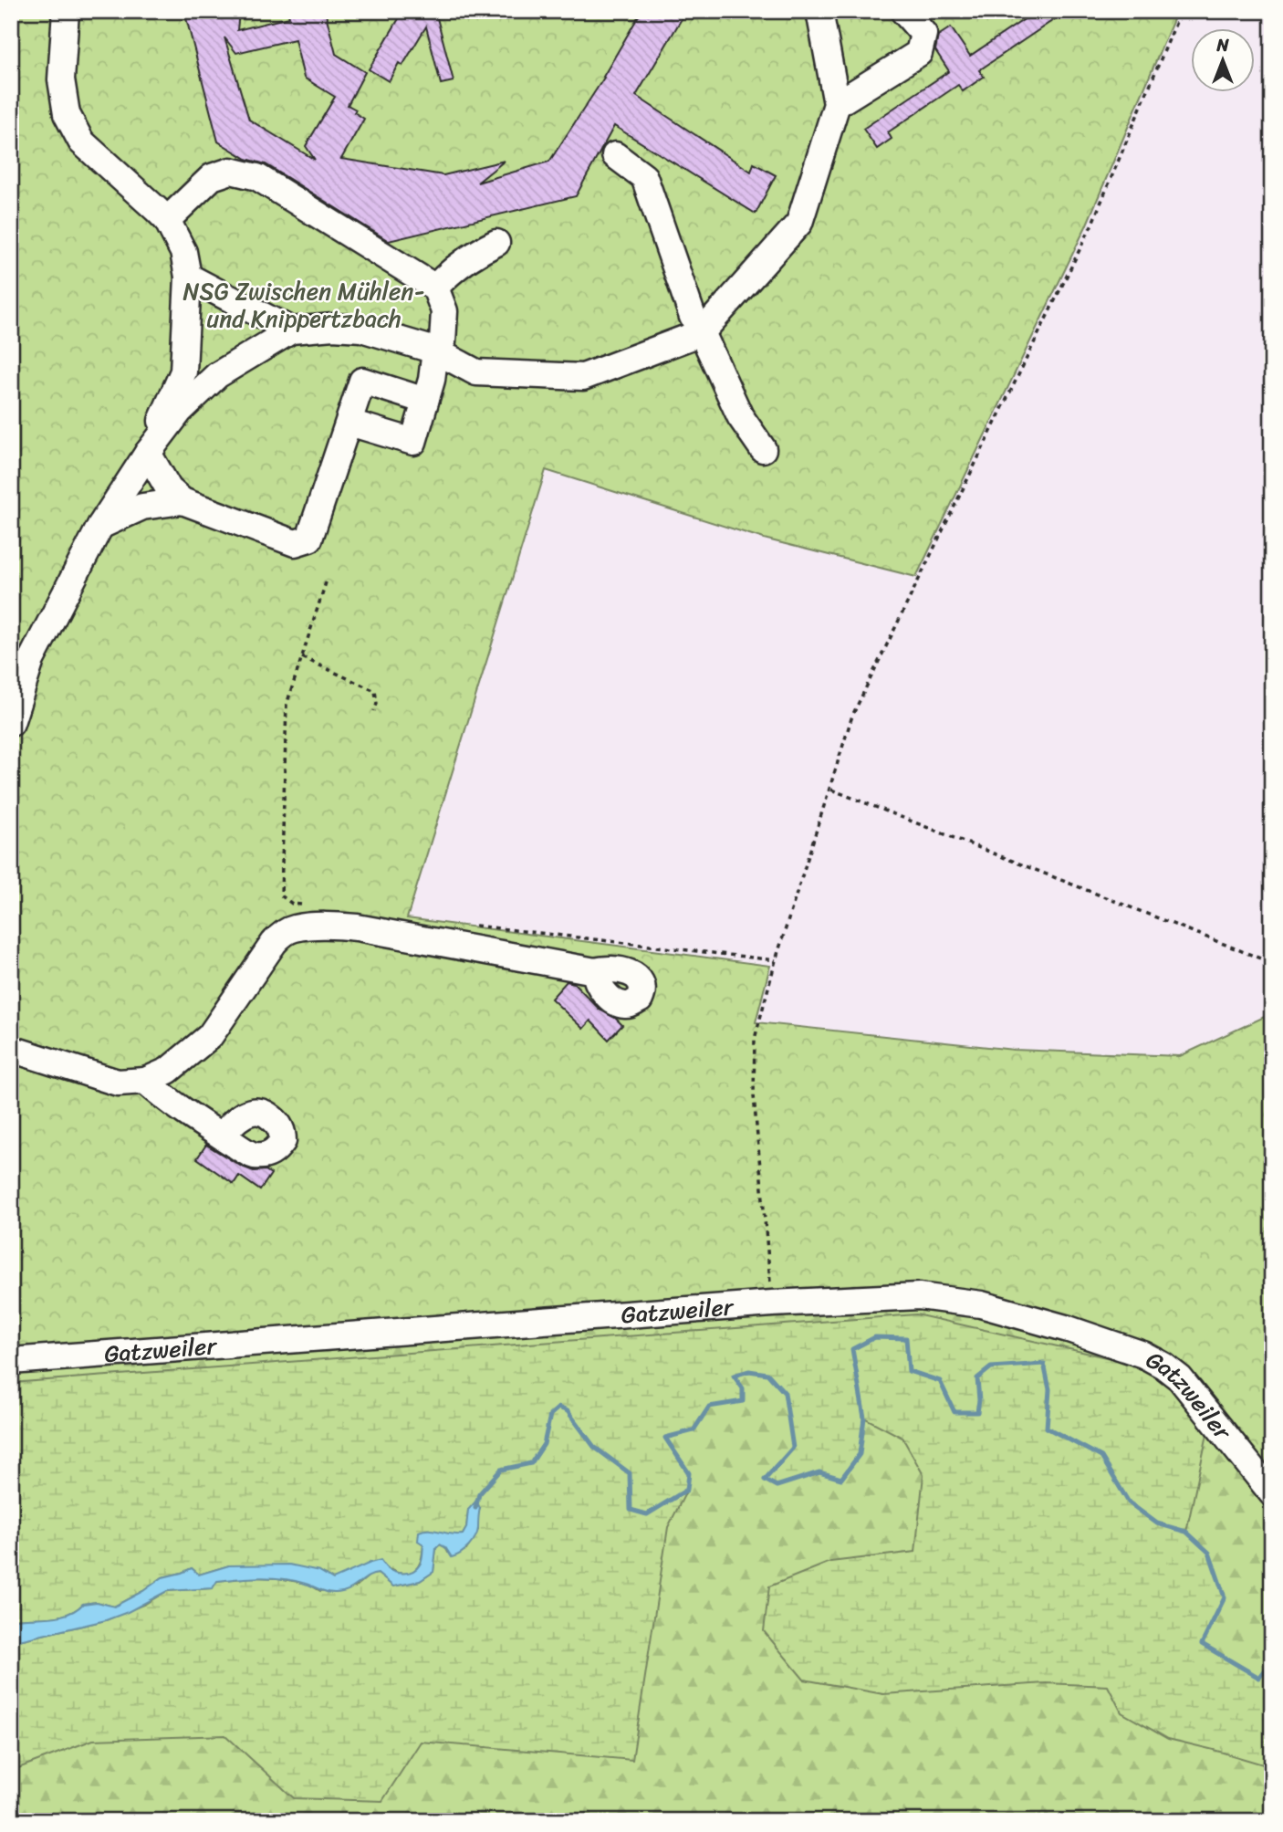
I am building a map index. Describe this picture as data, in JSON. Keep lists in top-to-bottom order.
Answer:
{
  "streets": {
    "street": ["Gatzweiler"]
  },
  "parks": ["NSG Zwischen Mühlen- und Knippertzbach"],
  "north": "top"
}
